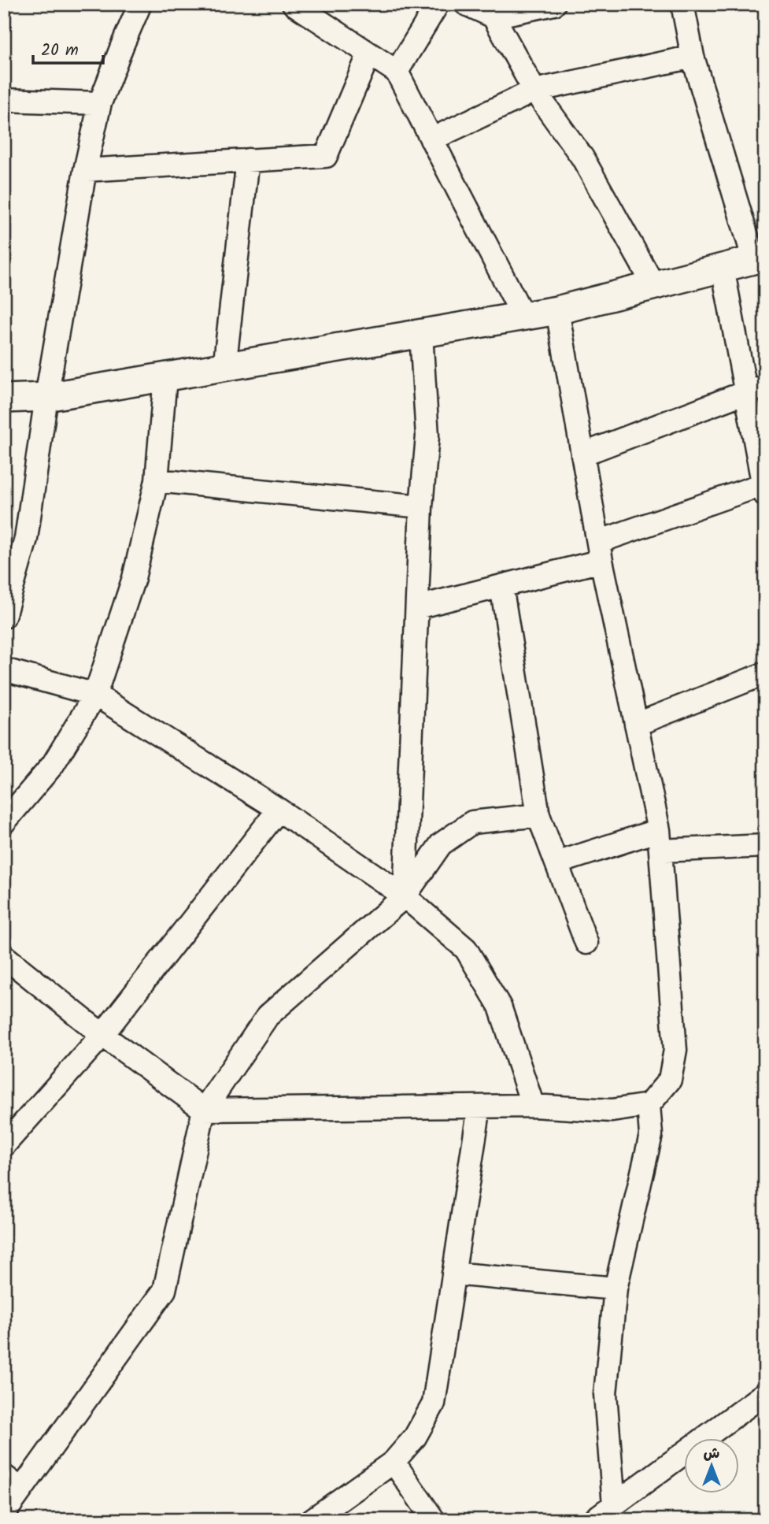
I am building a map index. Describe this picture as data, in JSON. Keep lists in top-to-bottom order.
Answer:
{
  "scale_bar": "20 m",
  "north": "top"
}
